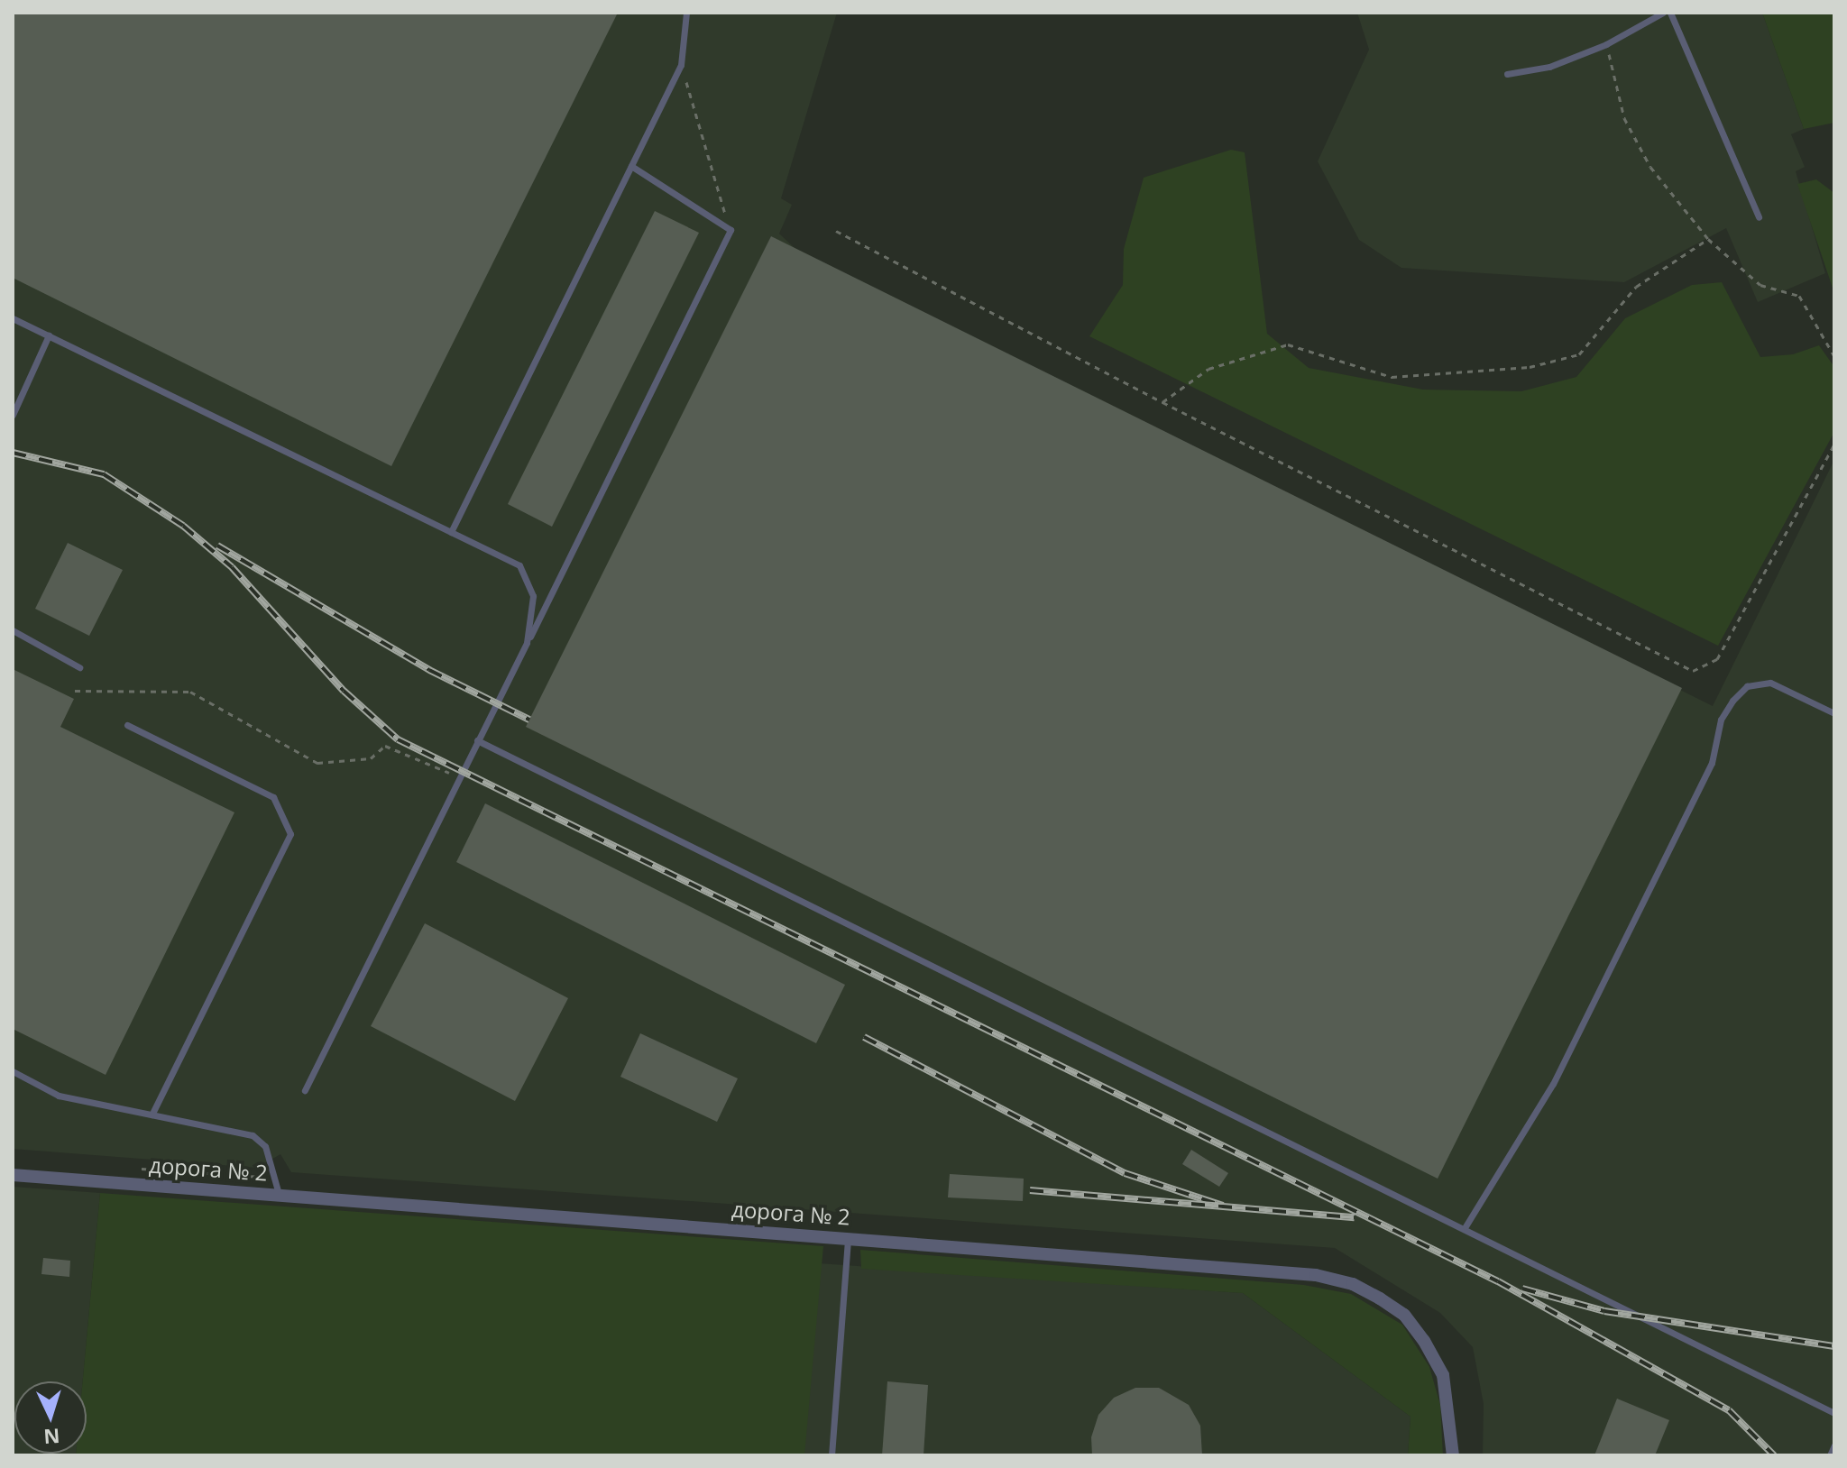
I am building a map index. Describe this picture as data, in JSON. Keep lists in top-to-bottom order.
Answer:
{
  "streets": {
    "street": ["дорога № 2"]
  },
  "north": "bottom"
}
